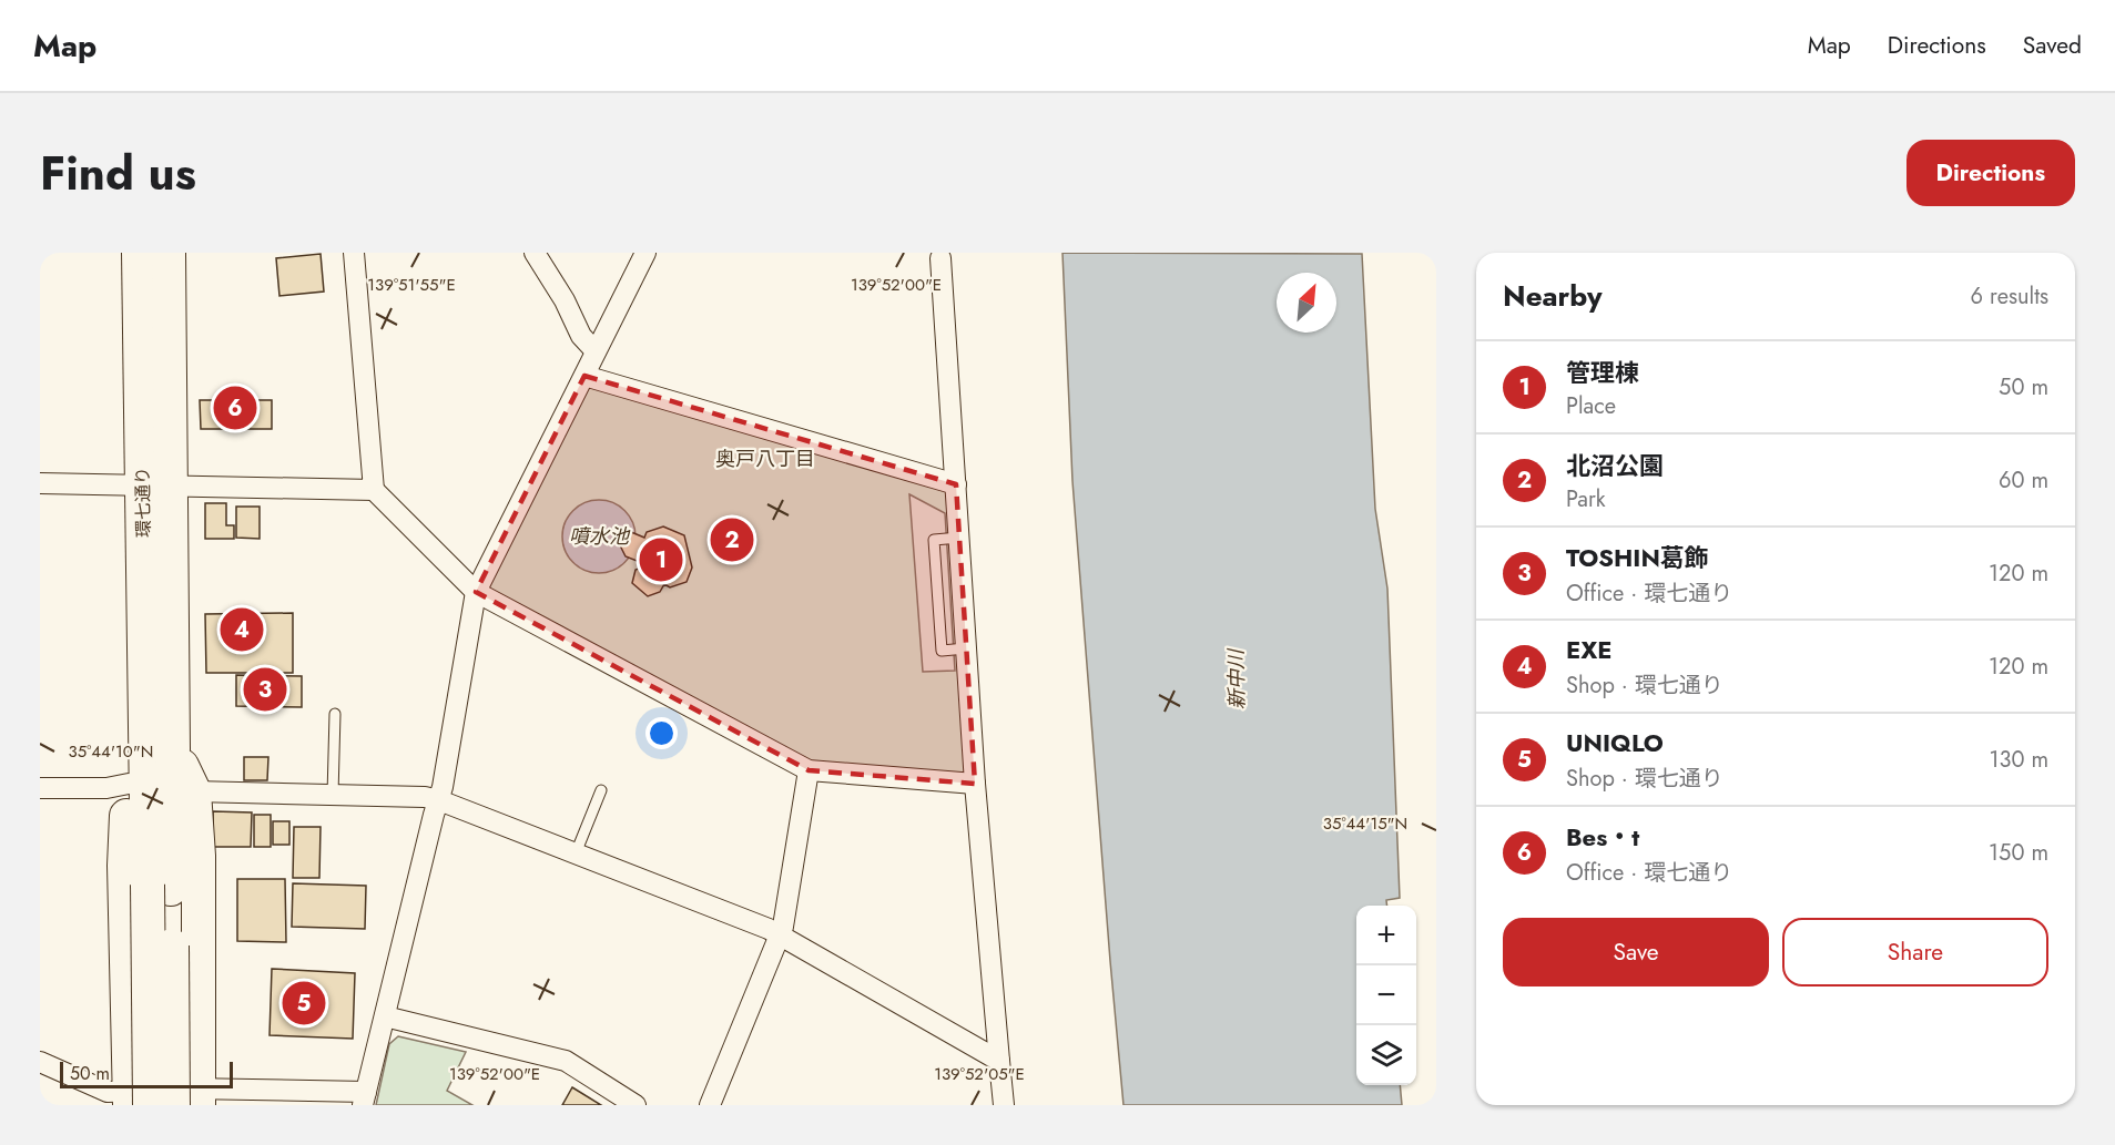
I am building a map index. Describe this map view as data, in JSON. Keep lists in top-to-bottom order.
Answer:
{
  "streets": {
    "main road": ["環七通り"]
  },
  "districts": ["奥戸八丁目"],
  "water": ["噴水池", "新中川"],
  "scale_bar": "50 m",
  "north": "top right",
  "page": {
    "header": "Map",
    "nav": ["Map", "Directions", "Saved"],
    "title": "Find us",
    "buttons": [
      "Directions",
      ["Save", "Share"]
    ],
    "heading": ["Nearby", "6 results"],
    "list": [
      {
        "mark": "1",
        "name": "管理棟",
        "note": "Place",
        "value": "50 m"
      },
      {
        "mark": "2",
        "name": "北沼公園",
        "note": "Park",
        "value": "60 m"
      },
      {
        "mark": "3",
        "name": "TOSHIN葛飾",
        "note": "Office · 環七通り",
        "value": "120 m"
      },
      {
        "mark": "4",
        "name": "EXE",
        "note": "Shop · 環七通り",
        "value": "120 m"
      },
      {
        "mark": "5",
        "name": "UNIQLO",
        "note": "Shop · 環七通り",
        "value": "130 m"
      },
      {
        "mark": "6",
        "name": "Bes・t",
        "note": "Office · 環七通り",
        "value": "150 m"
      }
    ],
    "pins": [
      "6",
      "2",
      "1",
      "4",
      "3",
      "5"
    ],
    "map_buttons": ["+", "−"],
    "scale": "50 m"
  },
  "coordinates": [
    "139°52'00\"E",
    "139°51'55\"E",
    "35°44'10\"N",
    "35°44'15\"N",
    "139°52'05\"E"
  ]
}
